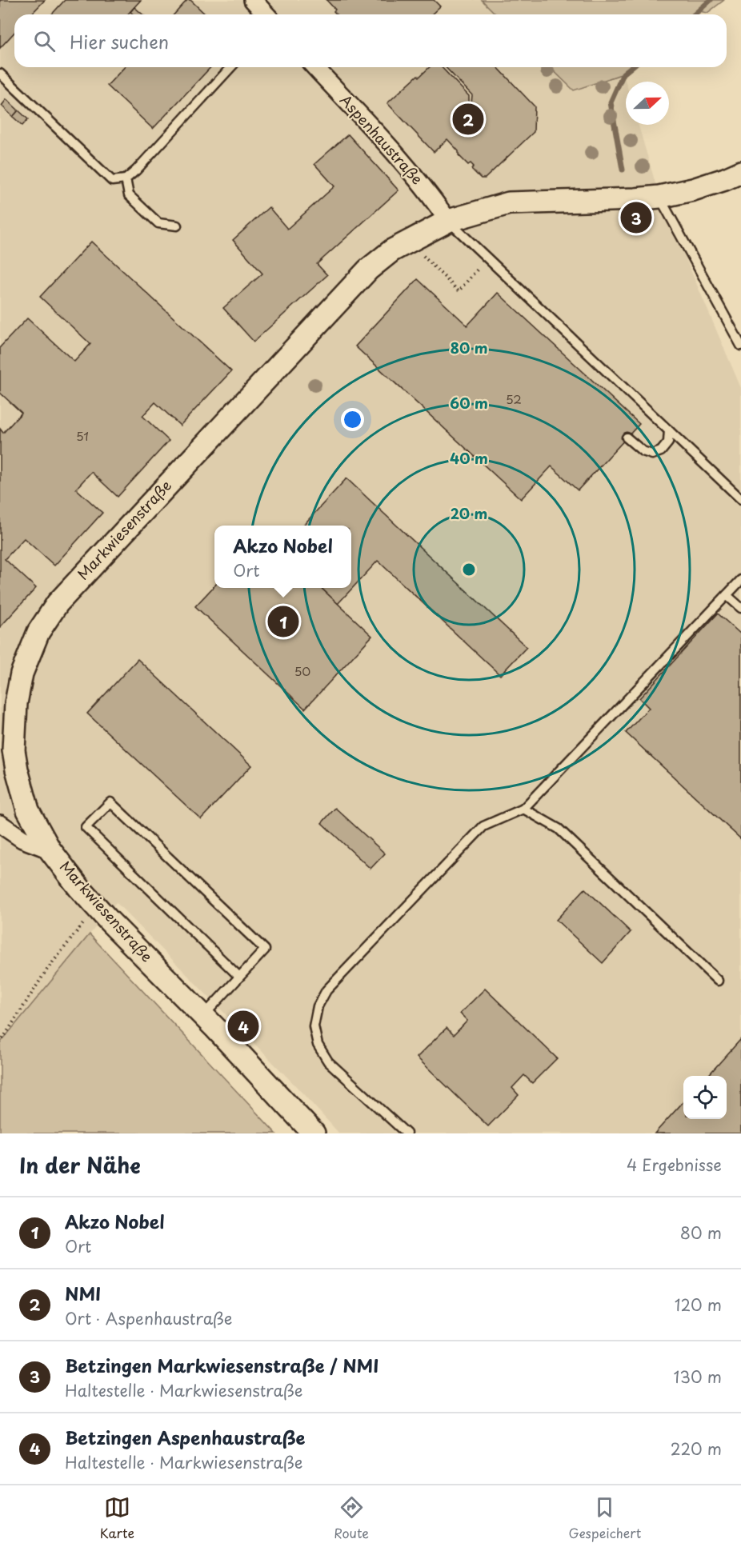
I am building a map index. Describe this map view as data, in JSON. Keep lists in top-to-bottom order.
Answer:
{
  "streets": {
    "street": ["Aspenhaustraße", "Markwiesenstraße"]
  },
  "crossings": [
    ["Aspenhaustraße", "Markwiesenstraße"]
  ],
  "house_numbers": ["52", "51", "50"],
  "north": "right",
  "page": {
    "search": "Hier suchen",
    "pins": [
      "2",
      "3",
      "1",
      "4"
    ],
    "popup": ["Akzo Nobel", "Ort"],
    "heading": ["In der Nähe", "4 Ergebnisse"],
    "list": [
      {
        "mark": "1",
        "name": "Akzo Nobel",
        "note": "Ort",
        "value": "80 m"
      },
      {
        "mark": "2",
        "name": "NMI",
        "note": "Ort · Aspenhaustraße",
        "value": "120 m"
      },
      {
        "mark": "3",
        "name": "Betzingen Markwiesenstraße / NMI",
        "note": "Haltestelle · Markwiesenstraße",
        "value": "130 m"
      },
      {
        "mark": "4",
        "name": "Betzingen Aspenhaustraße",
        "note": "Haltestelle · Markwiesenstraße",
        "value": "220 m"
      }
    ],
    "nav": ["Karte", "Route", "Gespeichert"]
  },
  "rings": [
    "80 m",
    "60 m",
    "40 m",
    "20 m"
  ]
}
